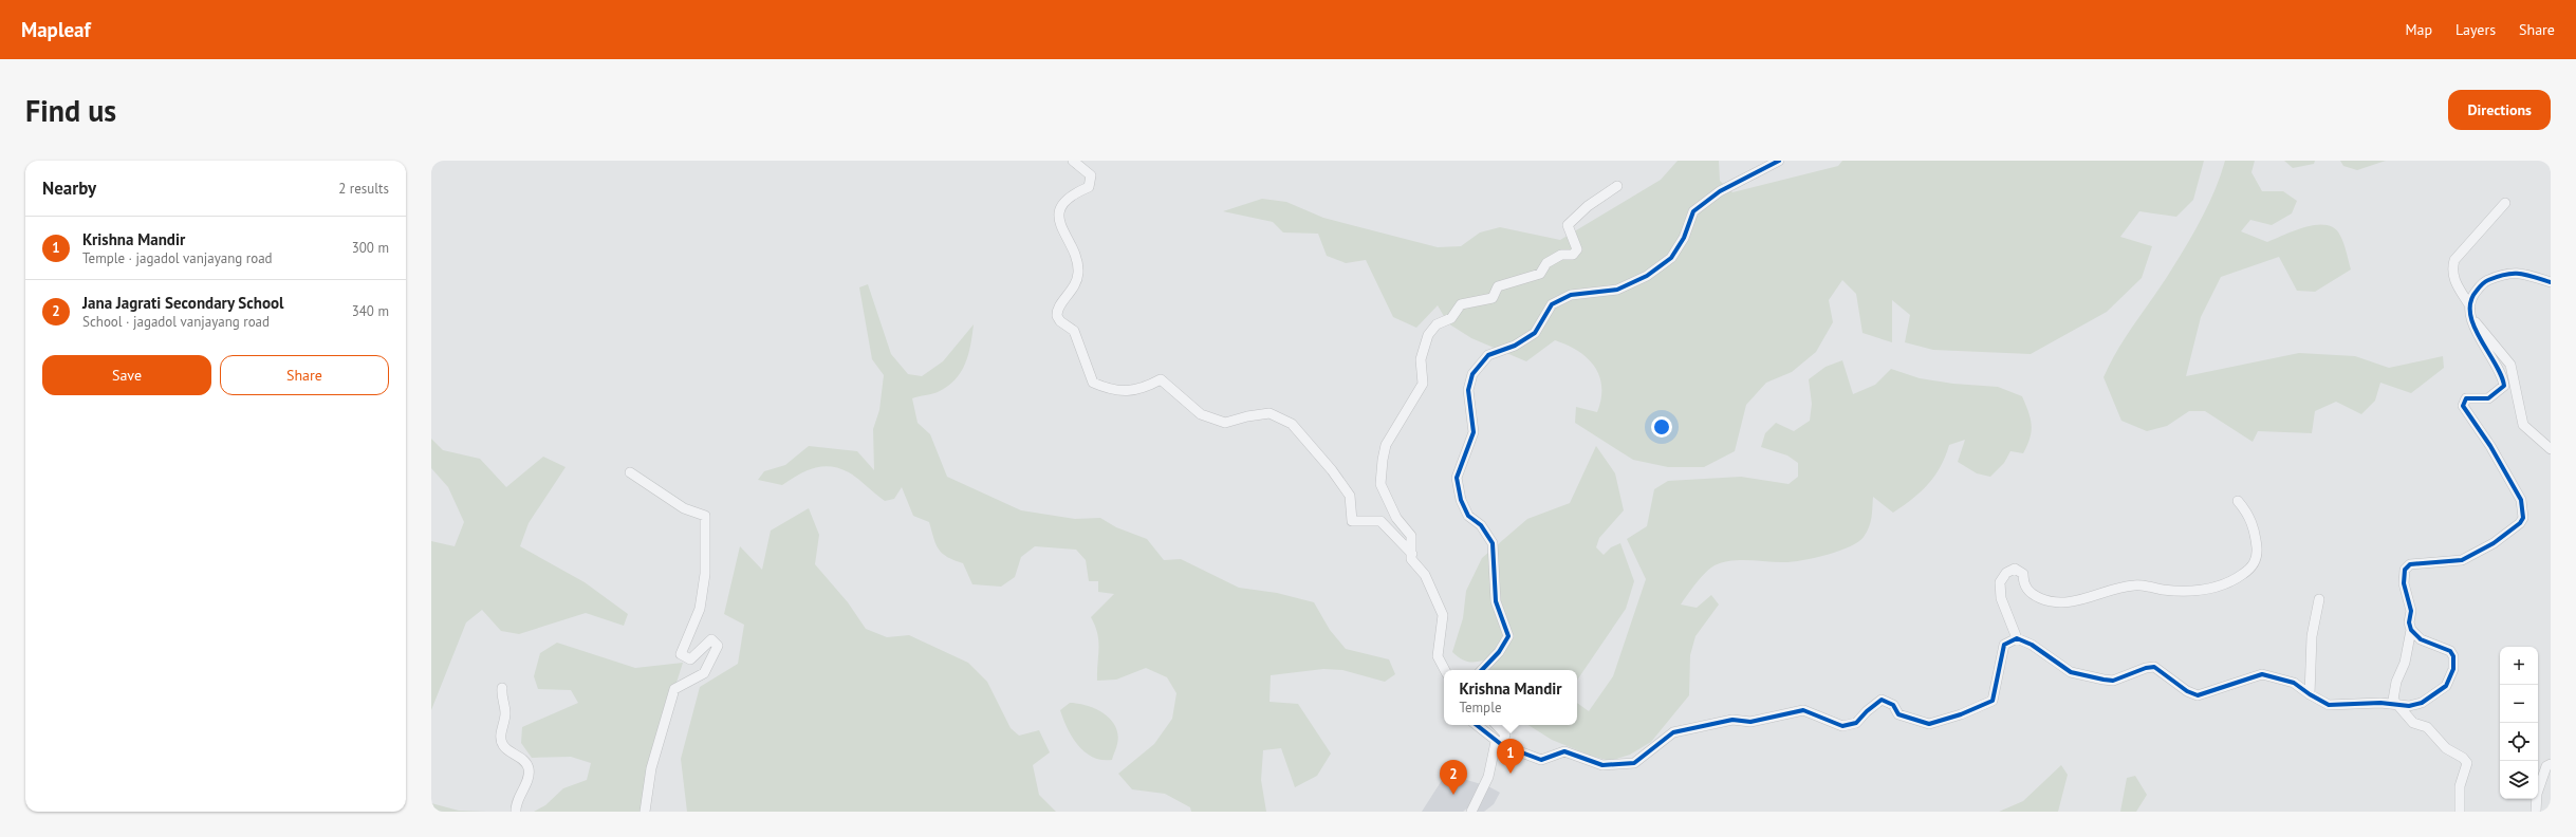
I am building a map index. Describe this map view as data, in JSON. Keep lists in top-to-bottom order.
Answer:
{
  "page": {
    "header": "Mapleaf",
    "nav": ["Map", "Layers", "Share"],
    "buttons": [
      "Directions",
      ["Save", "Share"]
    ],
    "title": "Find us",
    "heading": ["Nearby", "2 results"],
    "list": [
      {
        "mark": "1",
        "name": "Krishna Mandir",
        "note": "Temple · jagadol vanjayang road",
        "value": "300 m"
      },
      {
        "mark": "2",
        "name": "Jana Jagrati Secondary School",
        "note": "School · jagadol vanjayang road",
        "value": "340 m"
      }
    ],
    "map_buttons": ["+", "−"],
    "popup": ["Krishna Mandir", "Temple"],
    "pins": ["1", "2"]
  }
}
